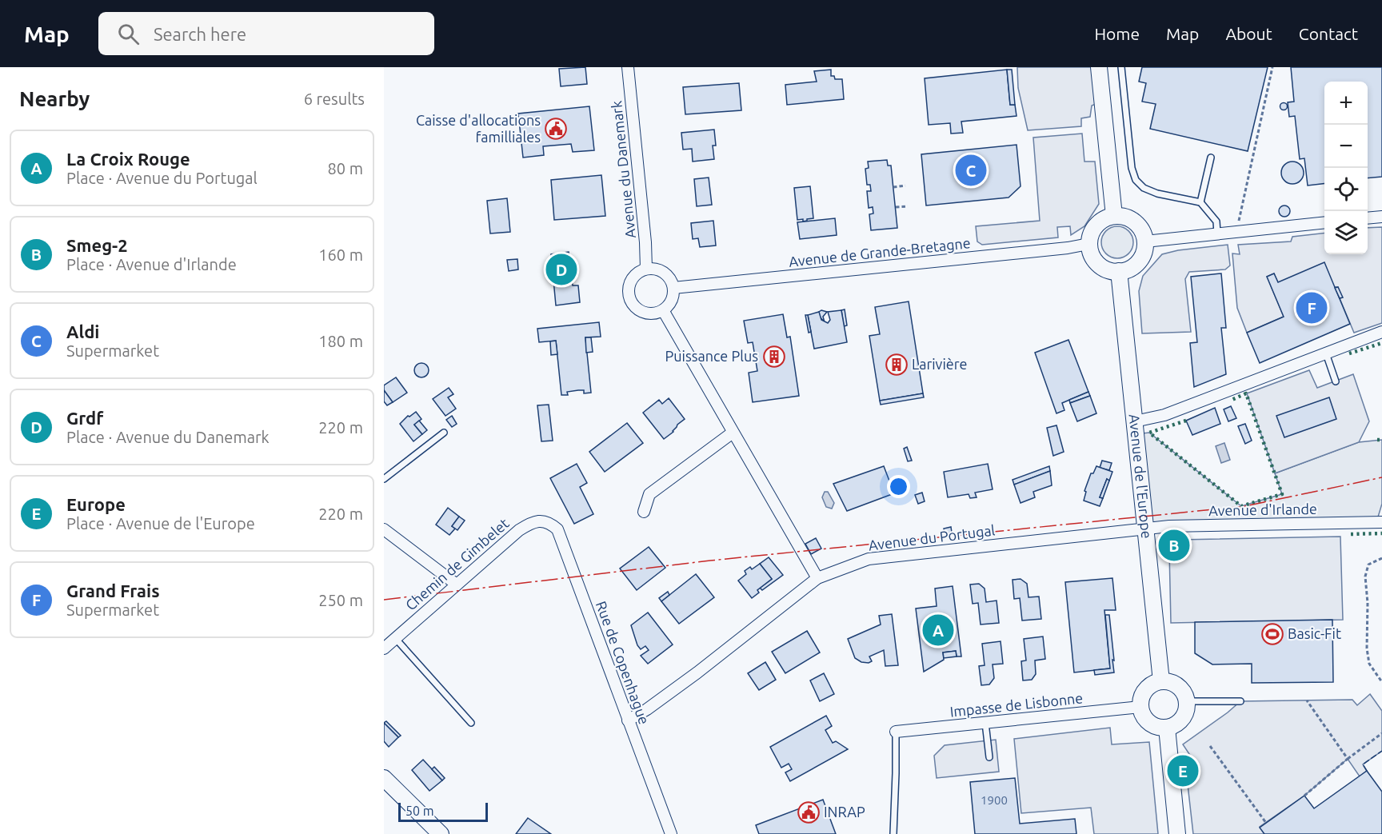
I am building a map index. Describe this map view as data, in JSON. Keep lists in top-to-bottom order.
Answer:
{
  "streets": {
    "street": [
      "Avenue du Danemark",
      "Avenue de Grande-Bretagne",
      "Avenue de l'Europe",
      "Avenue d'Irlande",
      "Avenue du Portugal",
      "Chemin de Gimbelet",
      "Rue de Copenhague",
      "Impasse de Lisbonne"
    ]
  },
  "crossings": [
    ["Avenue du Danemark", "Avenue de Grande-Bretagne"],
    ["Avenue de Grande-Bretagne", "Avenue de l'Europe"],
    ["Avenue de l'Europe", "Avenue d'Irlande"],
    ["Avenue de l'Europe", "Avenue du Portugal"],
    ["Avenue de l'Europe", "Impasse de Lisbonne"],
    ["Avenue d'Irlande", "Avenue du Portugal"],
    ["Avenue du Portugal", "Rue de Copenhague"],
    ["Chemin de Gimbelet", "Rue de Copenhague"]
  ],
  "places": {
    "public building": ["Caisse d'allocations familliales", "INRAP"],
    "building": ["Puissance Plus", "Larivière"],
    "sports": ["Basic-Fit"]
  },
  "house_numbers": ["1900"],
  "scale_bar": "50 m",
  "page": {
    "header": "Map",
    "search": "Search here",
    "nav": [
      "Home",
      "Map",
      "About",
      "Contact"
    ],
    "heading": ["Nearby", "6 results"],
    "map_buttons": ["+", "−"],
    "list": [
      {
        "mark": "A",
        "name": "La Croix Rouge",
        "note": "Place · Avenue du Portugal",
        "value": "80 m"
      },
      {
        "mark": "B",
        "name": "Smeg-2",
        "note": "Place · Avenue d'Irlande",
        "value": "160 m"
      },
      {
        "mark": "C",
        "name": "Aldi",
        "note": "Supermarket",
        "value": "180 m"
      },
      {
        "mark": "D",
        "name": "Grdf",
        "note": "Place · Avenue du Danemark",
        "value": "220 m"
      },
      {
        "mark": "E",
        "name": "Europe",
        "note": "Place · Avenue de l'Europe",
        "value": "220 m"
      },
      {
        "mark": "F",
        "name": "Grand Frais",
        "note": "Supermarket",
        "value": "250 m"
      }
    ],
    "pins": [
      "C",
      "D",
      "F",
      "B",
      "A",
      "E"
    ],
    "scale": "50 m"
  }
}
